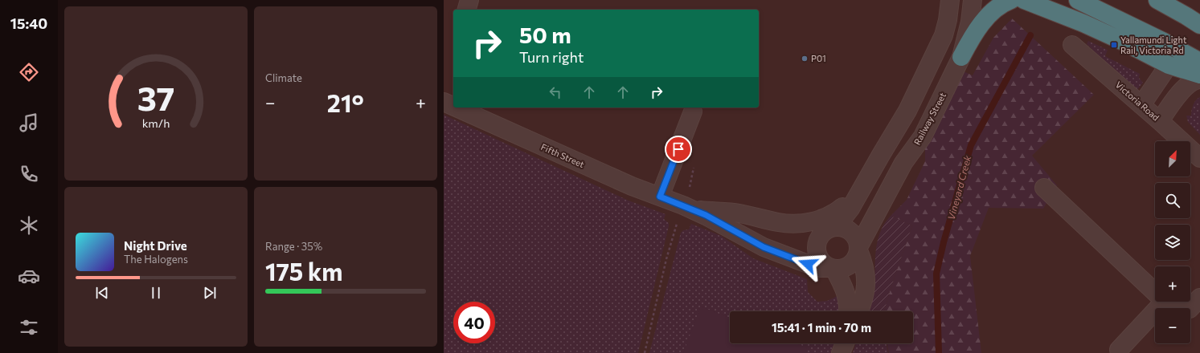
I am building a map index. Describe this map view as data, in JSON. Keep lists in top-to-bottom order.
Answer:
{
  "streets": {
    "street": ["Victoria Road", "Railway Street", "Fifth Street"]
  },
  "crossings": [
    ["Railway Street", "Fifth Street"]
  ],
  "water": ["Vineyard Creek"],
  "places": {
    "transit": ["Yallamundi Light Rail, Victoria Rd"],
    "other": ["P01"]
  },
  "north": "top right",
  "page": {
    "tabs": "15:40",
    "tile": [
      "Climate",
      ["Range · 35%", "175 km"]
    ],
    "turn": ["50 m", "Turn right"],
    "heat": ["−", "21°", "+"],
    "map_buttons": ["+", "−"],
    "song": ["Night Drive", "The Halogens"],
    "limit": "40",
    "trip": "15:41 · 1 min · 70 m",
    "gauge": ["37", "km/h"]
  }
}
